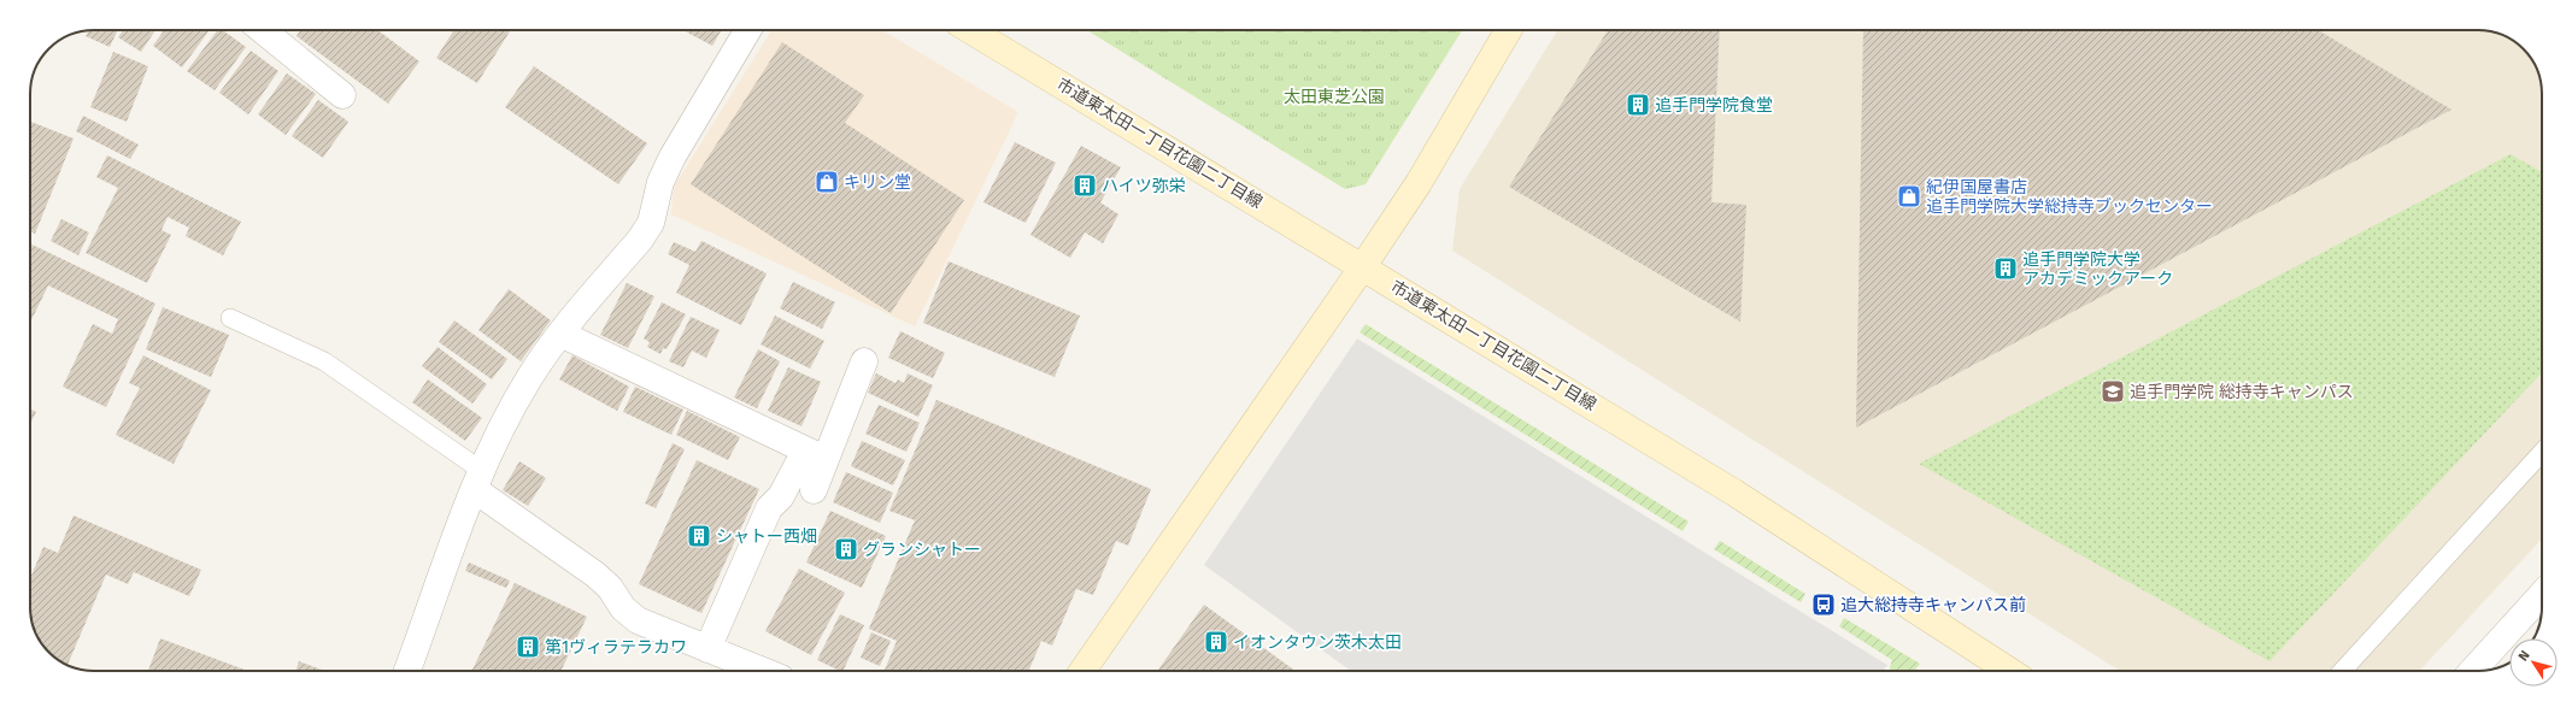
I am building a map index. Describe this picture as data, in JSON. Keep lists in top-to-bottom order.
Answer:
{
  "streets": {
    "street": ["市道東太田一丁目花園二丁目線"]
  },
  "parks": ["太田東芝公園"],
  "places": {
    "building": [
      "追手門学院食堂",
      "ハイツ弥栄",
      "追手門学院大学 アカデミックアーク",
      "シャトー西畑",
      "グランシャトー",
      "イオンタウン茨木太田",
      "第1ヴィラテラカワ"
    ],
    "shop": ["キリン堂", "紀伊国屋書店 追手門学院大学総持寺ブックセンター"],
    "school or university": ["追手門学院 総持寺キャンパス"],
    "bus stop": ["追大総持寺キャンパス前"]
  },
  "north": "top left"
}
